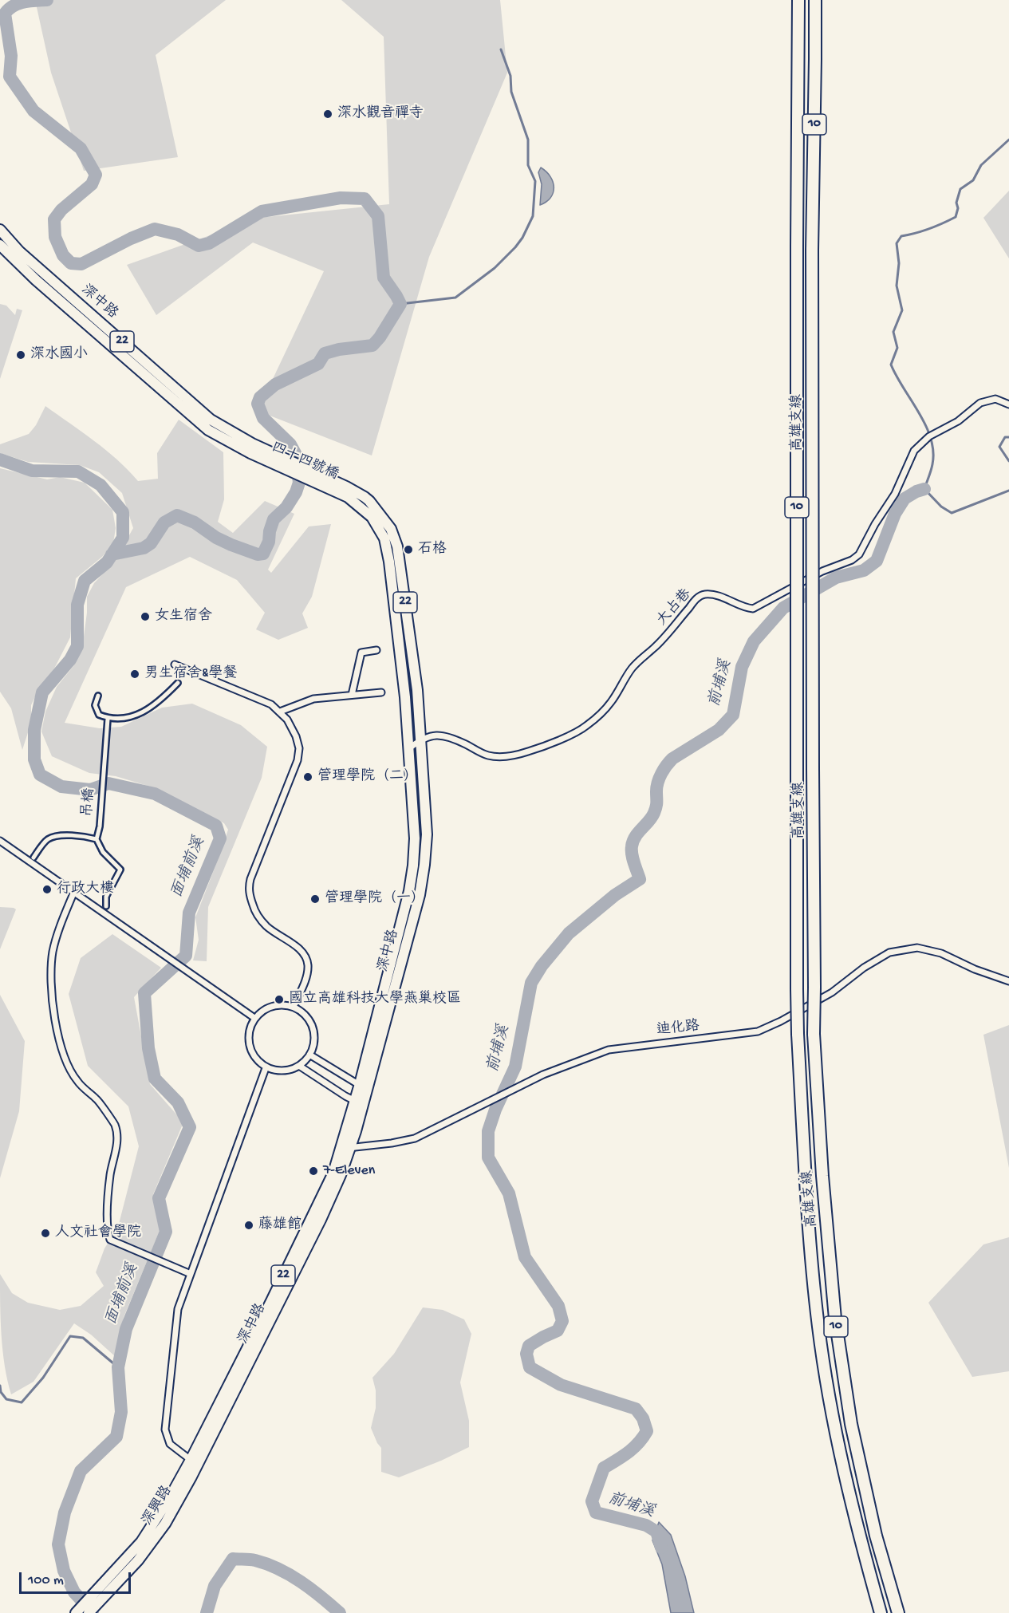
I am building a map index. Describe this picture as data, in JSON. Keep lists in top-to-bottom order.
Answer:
{
  "streets": {
    "highway": ["10", "高雄支線"],
    "main road": [
      "深中路",
      "22",
      "四十四號橋",
      "深興路"
    ],
    "street": ["大占巷", "吊橋", "迪化路"]
  },
  "crossings": [
    ["深中路", "四十四號橋"],
    ["深中路", "大占巷"],
    ["深中路", "迪化路"],
    ["深中路", "深興路"]
  ],
  "water": ["前埔溪", "面埔前溪"],
  "places": [
    "深水觀音禪寺",
    "深水國小",
    "石格",
    "女生宿舍",
    "男生宿舍&學餐",
    "管理學院（二）",
    "行政大樓",
    "管理學院（一）",
    "國立高雄科技大學燕巢校區",
    "7-Eleven",
    "藤雄館",
    "人文社會學院"
  ],
  "scale_bar": "100 m"
}
